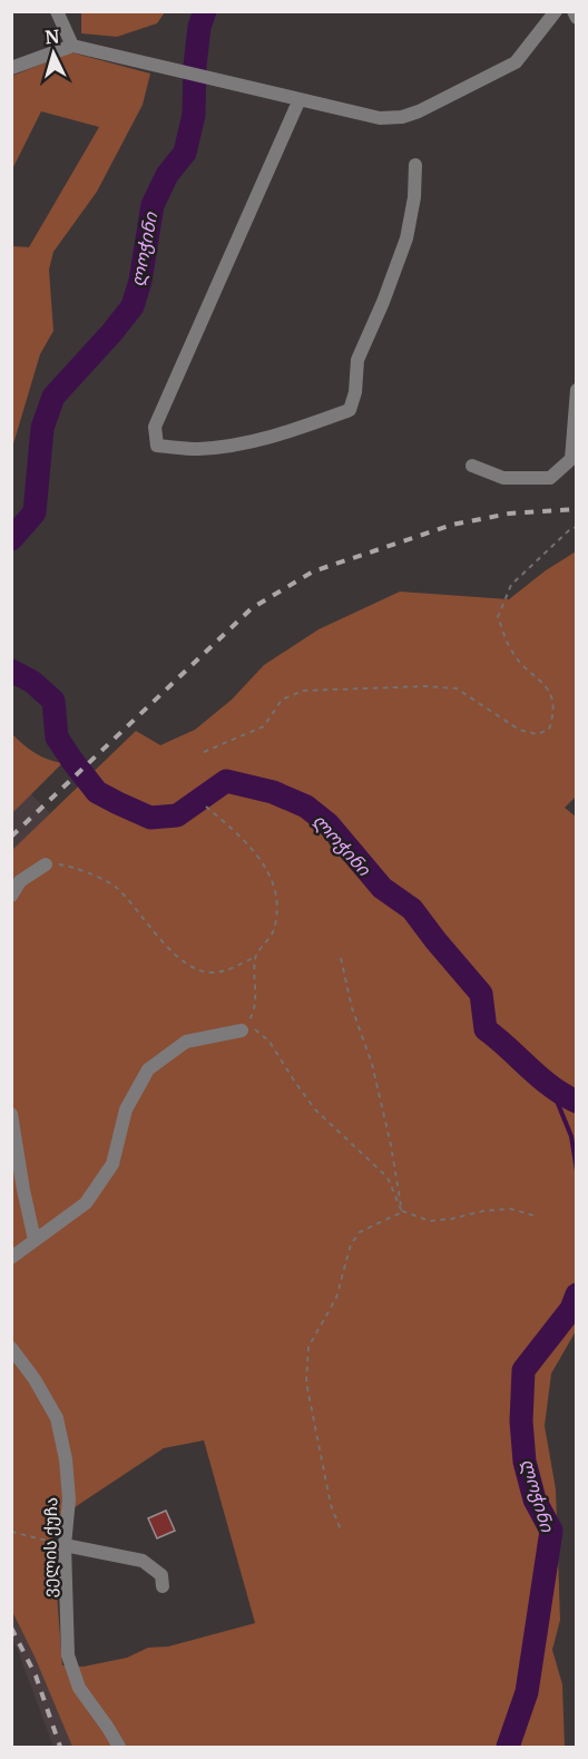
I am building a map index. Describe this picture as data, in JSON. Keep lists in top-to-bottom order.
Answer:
{
  "streets": {
    "street": ["ველის ქუჩა"]
  },
  "water": ["ლოჭინი"],
  "north": "top"
}
